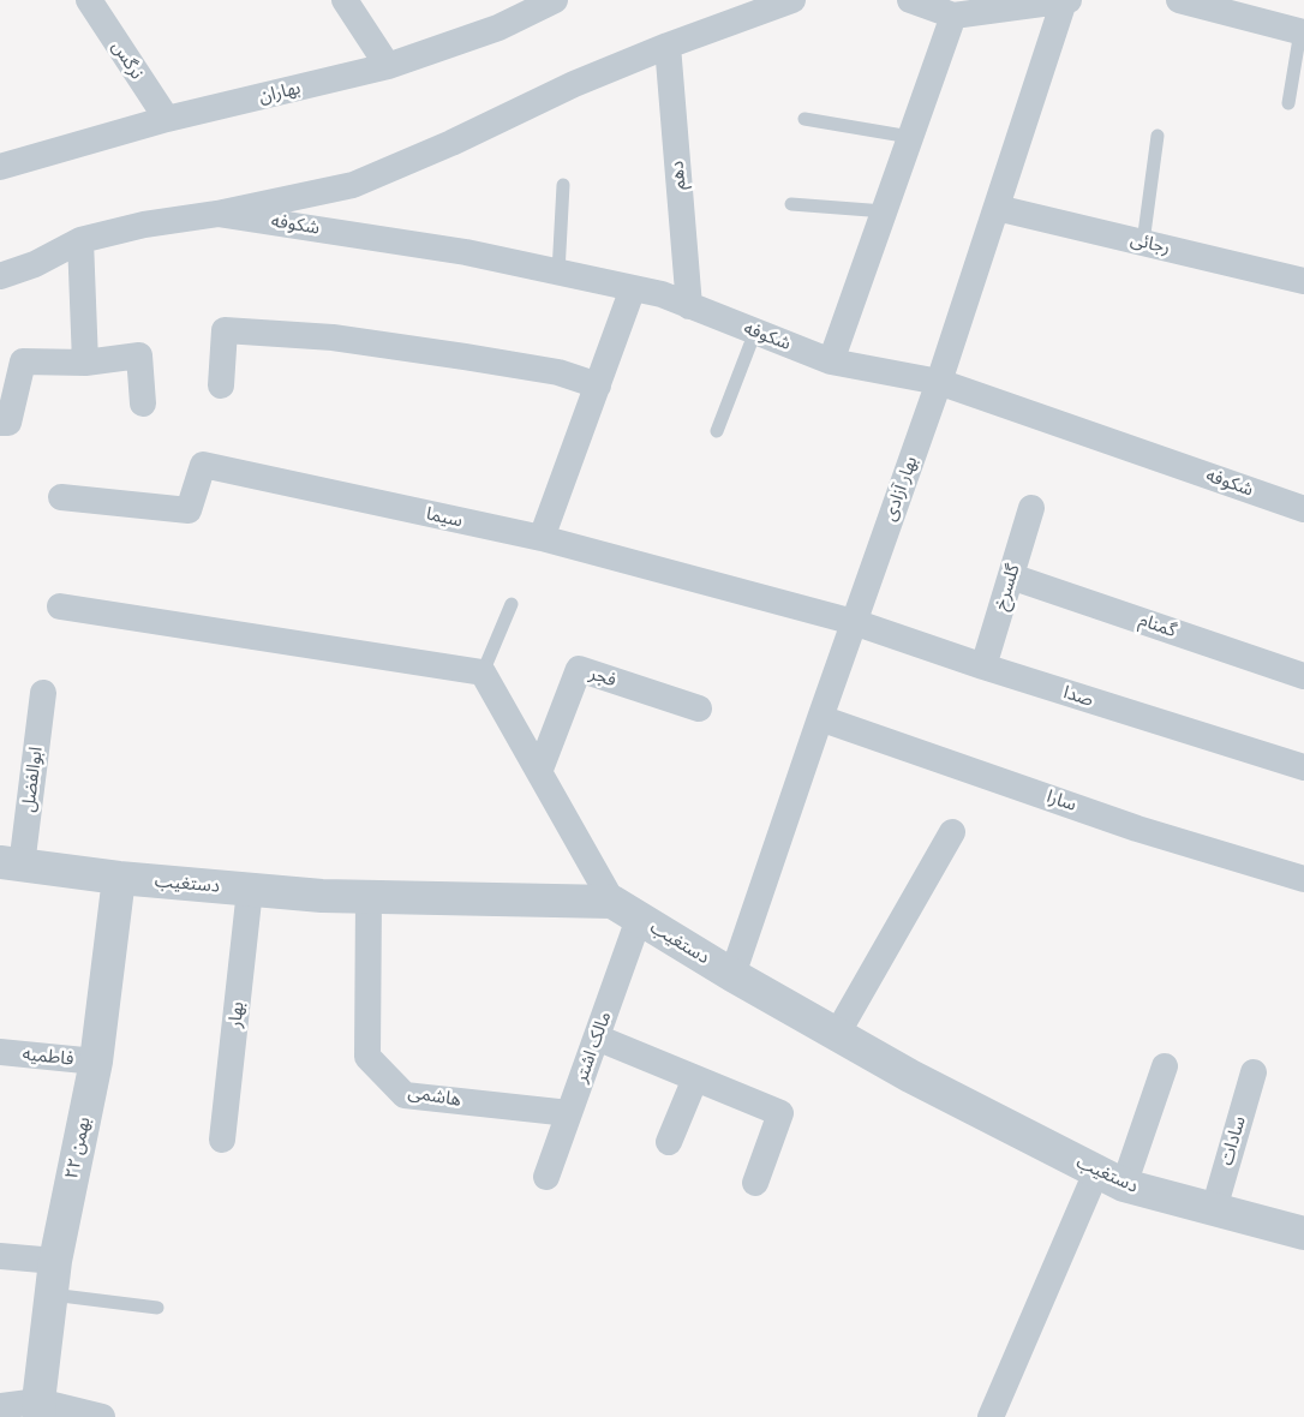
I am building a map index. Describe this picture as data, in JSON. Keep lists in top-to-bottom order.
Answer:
{
  "streets": {
    "street": [
      "نرگس",
      "بهاران",
      "دهم",
      "شکوفه",
      "رجائی",
      "بهار آزادی",
      "سیما",
      "گلسرخ",
      "گمنام",
      "فجر",
      "صدا",
      "ابوالفضل",
      "سارا",
      "دستغیب",
      "بهار",
      "مالک اشتر",
      "فاطمیه",
      "هاشمی",
      "سادات",
      "۲۲ بهمن"
    ]
  },
  "crossings": [
    ["نرگس", "بهاران"],
    ["دهم", "شکوفه"],
    ["شکوفه", "بهار آزادی"],
    ["رجائی", "بهار آزادی"],
    ["بهار آزادی", "سیما"],
    ["بهار آزادی", "صدا"],
    ["بهار آزادی", "سارا"],
    ["بهار آزادی", "دستغیب"],
    ["سیما", "صدا"],
    ["گلسرخ", "گمنام"],
    ["گلسرخ", "صدا"],
    ["ابوالفضل", "دستغیب"],
    ["دستغیب", "بهار"],
    ["دستغیب", "مالک اشتر"],
    ["دستغیب", "هاشمی"],
    ["دستغیب", "سادات"],
    ["دستغیب", "۲۲ بهمن"],
    ["مالک اشتر", "هاشمی"],
    ["فاطمیه", "۲۲ بهمن"]
  ]
}
